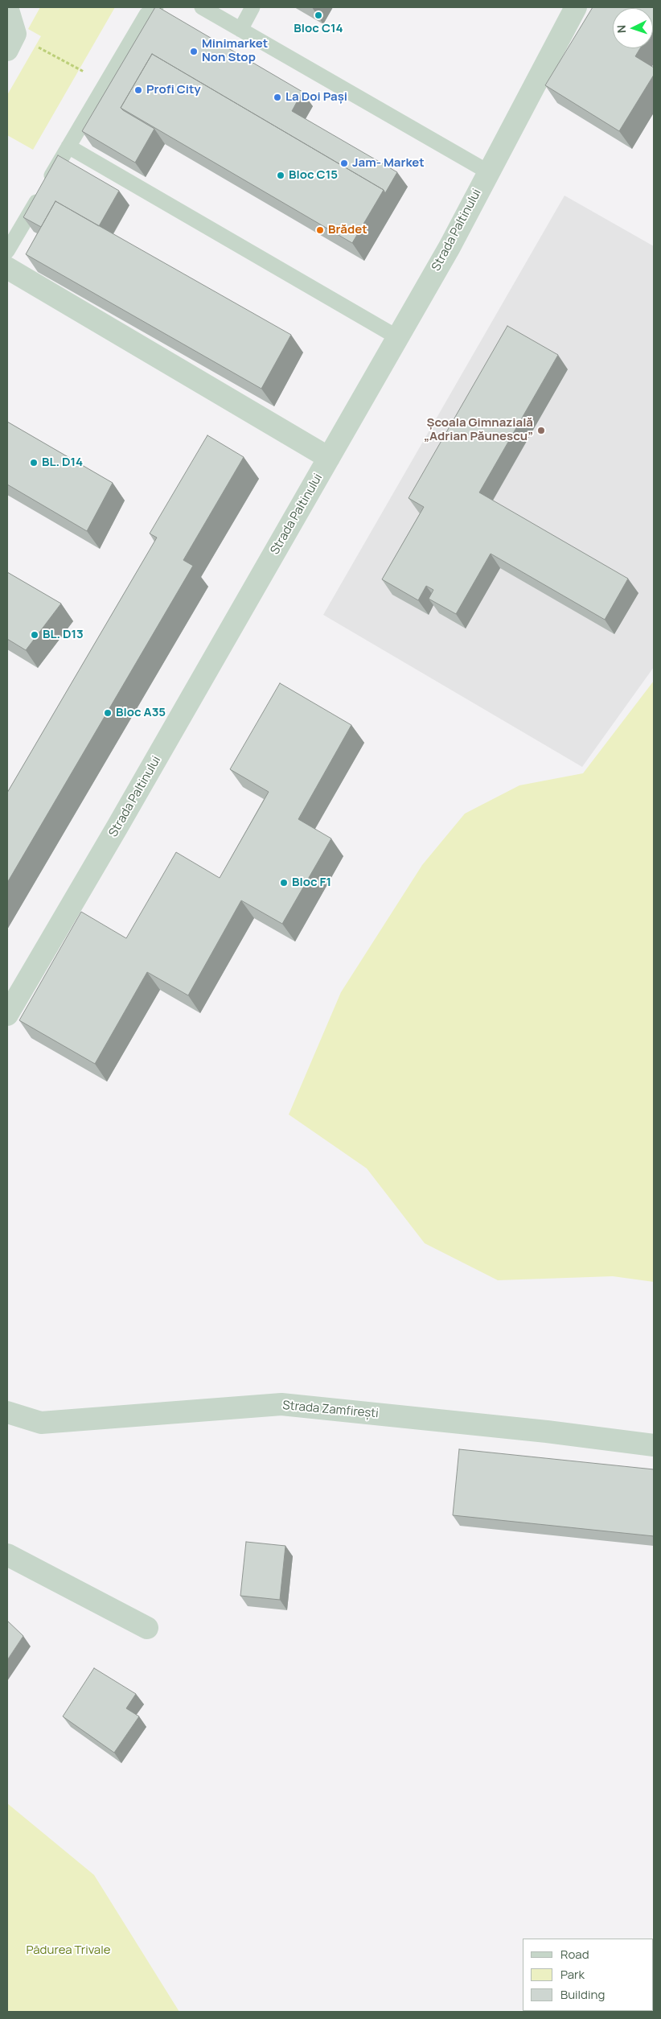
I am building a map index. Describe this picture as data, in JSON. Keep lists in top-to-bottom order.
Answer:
{
  "streets": {
    "street": ["Strada Paltinului", "Strada Zamfirești"]
  },
  "parks": ["Pădurea Trivale"],
  "places": [
    "Bloc C14",
    "Minimarket Non Stop",
    "Profi City",
    "La Doi Pași",
    "Jam- Market",
    "Bloc C15",
    "Brădet",
    "Școala Gimnazială „Adrian Păunescu”",
    "BL. D14",
    "BL. D13",
    "Bloc A35",
    "Bloc F1"
  ],
  "legend": ["Road", "Park", "Building"],
  "north": "left"
}
